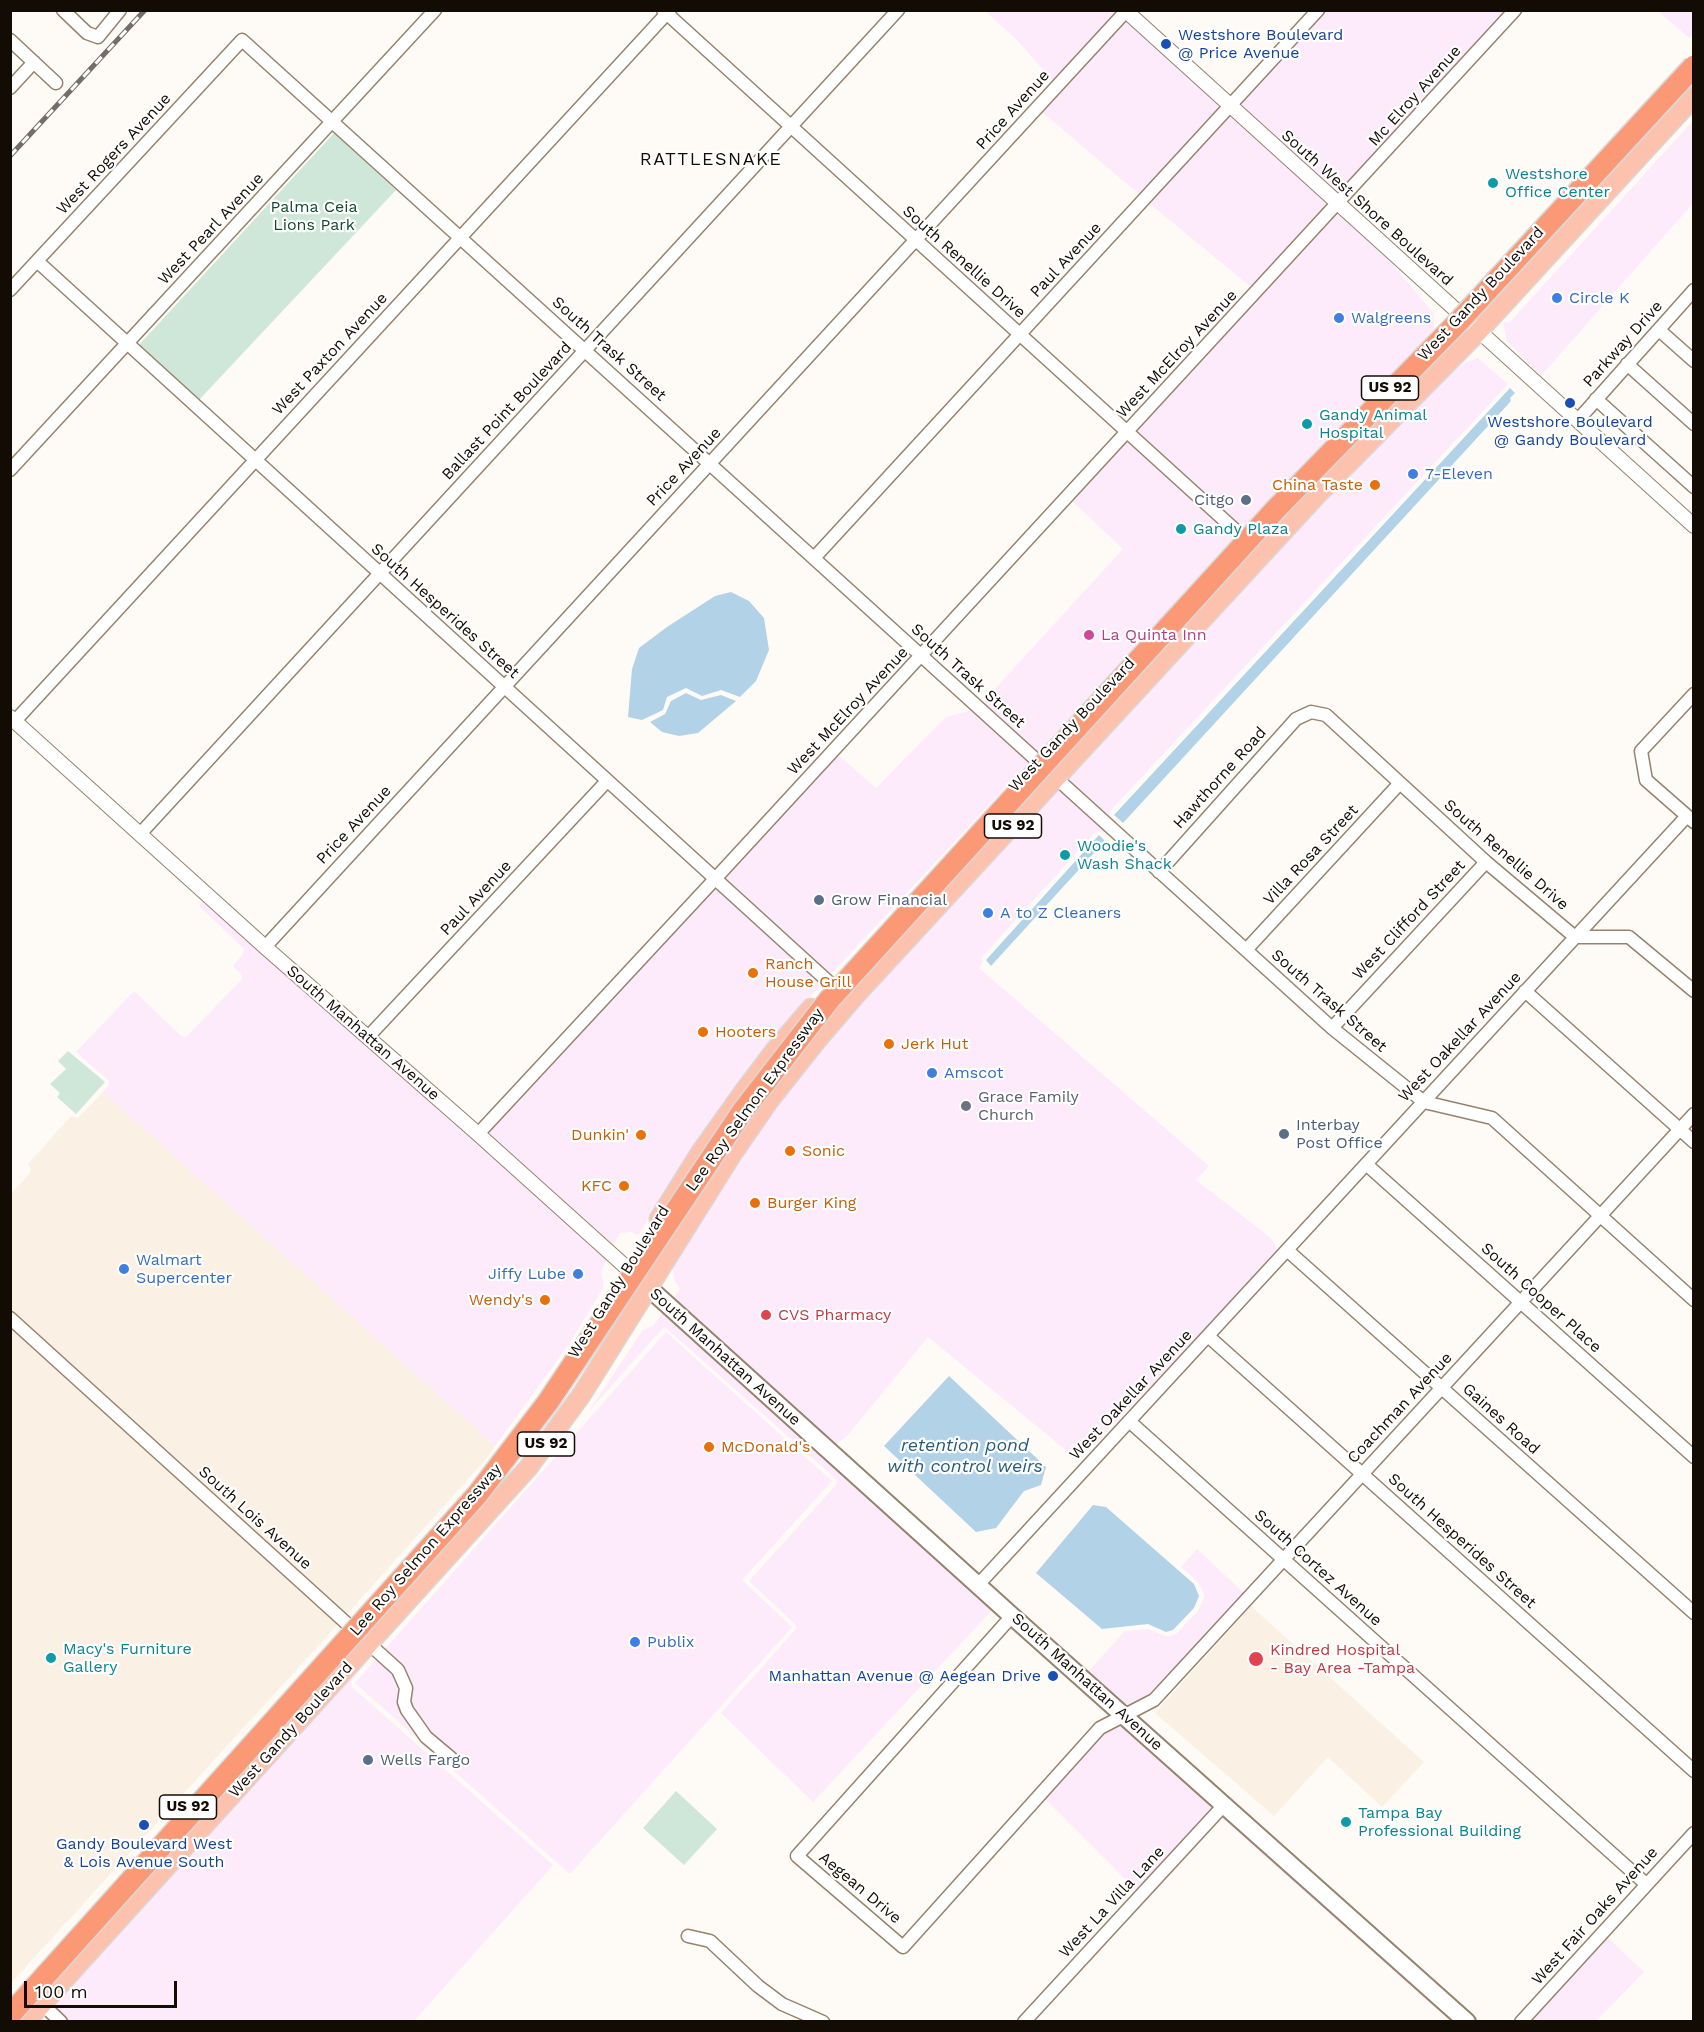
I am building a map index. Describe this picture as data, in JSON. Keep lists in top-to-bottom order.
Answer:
{
  "streets": {
    "highway": ["Lee Roy Selmon Expressway"],
    "main road": ["West Gandy Boulevard", "US 92", "South Manhattan Avenue"],
    "street": [
      "Mc Elroy Avenue",
      "Price Avenue",
      "West Rogers Avenue",
      "South West Shore Boulevard",
      "West Pearl Avenue",
      "Paul Avenue",
      "South Renellie Drive",
      "Parkway Drive",
      "South Trask Street",
      "West Paxton Avenue",
      "West McElroy Avenue",
      "Ballast Point Boulevard",
      "South Hesperides Street",
      "Hawthorne Road",
      "Villa Rosa Street",
      "West Clifford Street",
      "West Oakellar Avenue",
      "South Cooper Place",
      "Coachman Avenue",
      "Gaines Road",
      "South Lois Avenue",
      "South Cortez Avenue",
      "Aegean Drive",
      "West La Villa Lane",
      "West Fair Oaks Avenue"
    ]
  },
  "crossings": [
    ["Mc Elroy Avenue", "South West Shore Boulevard"],
    ["Mc Elroy Avenue", "West McElroy Avenue"],
    ["Price Avenue", "South West Shore Boulevard"],
    ["Price Avenue", "South Renellie Drive"],
    ["Price Avenue", "South Trask Street"],
    ["Price Avenue", "South Hesperides Street"],
    ["Price Avenue", "South Manhattan Avenue"],
    ["West Rogers Avenue", "South Trask Street"],
    ["West Rogers Avenue", "South Hesperides Street"],
    ["South West Shore Boulevard", "Paul Avenue"],
    ["South West Shore Boulevard", "West Gandy Boulevard"],
    ["South West Shore Boulevard", "Parkway Drive"],
    ["South West Shore Boulevard", "West McElroy Avenue"],
    ["West Pearl Avenue", "South Trask Street"],
    ["West Pearl Avenue", "South Hesperides Street"],
    ["Paul Avenue", "South Renellie Drive"],
    ["Paul Avenue", "South Trask Street"],
    ["Paul Avenue", "South Hesperides Street"],
    ["Paul Avenue", "South Manhattan Avenue"],
    ["South Renellie Drive", "West Gandy Boulevard"],
    ["South Renellie Drive", "West Paxton Avenue"],
    ["South Renellie Drive", "West McElroy Avenue"],
    ["South Renellie Drive", "Ballast Point Boulevard"],
    ["South Renellie Drive", "Hawthorne Road"],
    ["South Renellie Drive", "Villa Rosa Street"],
    ["South Renellie Drive", "West Clifford Street"],
    ["South Renellie Drive", "West Oakellar Avenue"],
    ["West Gandy Boulevard", "South Trask Street"],
    ["West Gandy Boulevard", "South Hesperides Street"],
    ["West Gandy Boulevard", "South Manhattan Avenue"],
    ["West Gandy Boulevard", "South Lois Avenue"],
    ["South Trask Street", "West Paxton Avenue"],
    ["South Trask Street", "West McElroy Avenue"],
    ["South Trask Street", "Ballast Point Boulevard"],
    ["South Trask Street", "Hawthorne Road"],
    ["South Trask Street", "Villa Rosa Street"],
    ["South Trask Street", "West Clifford Street"],
    ["South Trask Street", "West Oakellar Avenue"],
    ["South Trask Street", "Coachman Avenue"],
    ["West Paxton Avenue", "South Hesperides Street"],
    ["West Paxton Avenue", "South Manhattan Avenue"],
    ["West McElroy Avenue", "South Hesperides Street"],
    ["West McElroy Avenue", "South Manhattan Avenue"],
    ["Ballast Point Boulevard", "South Hesperides Street"],
    ["Ballast Point Boulevard", "South Manhattan Avenue"],
    ["South Hesperides Street", "West Oakellar Avenue"],
    ["South Hesperides Street", "Coachman Avenue"],
    ["South Manhattan Avenue", "West Oakellar Avenue"],
    ["South Manhattan Avenue", "Coachman Avenue"],
    ["South Manhattan Avenue", "Aegean Drive"],
    ["South Manhattan Avenue", "West La Villa Lane"],
    ["West Oakellar Avenue", "South Cooper Place"],
    ["West Oakellar Avenue", "Gaines Road"],
    ["West Oakellar Avenue", "South Cortez Avenue"],
    ["South Cooper Place", "Coachman Avenue"],
    ["Coachman Avenue", "Gaines Road"],
    ["Coachman Avenue", "South Cortez Avenue"],
    ["Coachman Avenue", "Aegean Drive"],
    ["South Cortez Avenue", "West Fair Oaks Avenue"]
  ],
  "districts": ["RATTLESNAKE"],
  "water": ["retention pond with control weirs"],
  "parks": ["Palma Ceia Lions Park"],
  "places": [
    "Westshore Boulevard @ Price Avenue",
    "Westshore Office Center",
    "Circle K",
    "Walgreens",
    "Westshore Boulevard @ Gandy Boulevard",
    "Gandy Animal Hospital",
    "7-Eleven",
    "China Taste",
    "Citgo",
    "Gandy Plaza",
    "La Quinta Inn",
    "Woodie's Wash Shack",
    "Grow Financial",
    "A to Z Cleaners",
    "Ranch House Grill",
    "Hooters",
    "Jerk Hut",
    "Amscot",
    "Grace Family Church",
    "Interbay Post Office",
    "Dunkin'",
    "Sonic",
    "KFC",
    "Burger King",
    "Walmart Supercenter",
    "Jiffy Lube",
    "Wendy's",
    "CVS Pharmacy",
    "McDonald's",
    "Publix",
    "Macy's Furniture Gallery",
    "Kindred Hospital - Bay Area -Tampa",
    "Manhattan Avenue @ Aegean Drive",
    "Wells Fargo",
    "Tampa Bay Professional Building",
    "Gandy Boulevard West & Lois Avenue South"
  ],
  "scale_bar": "100 m"
}
